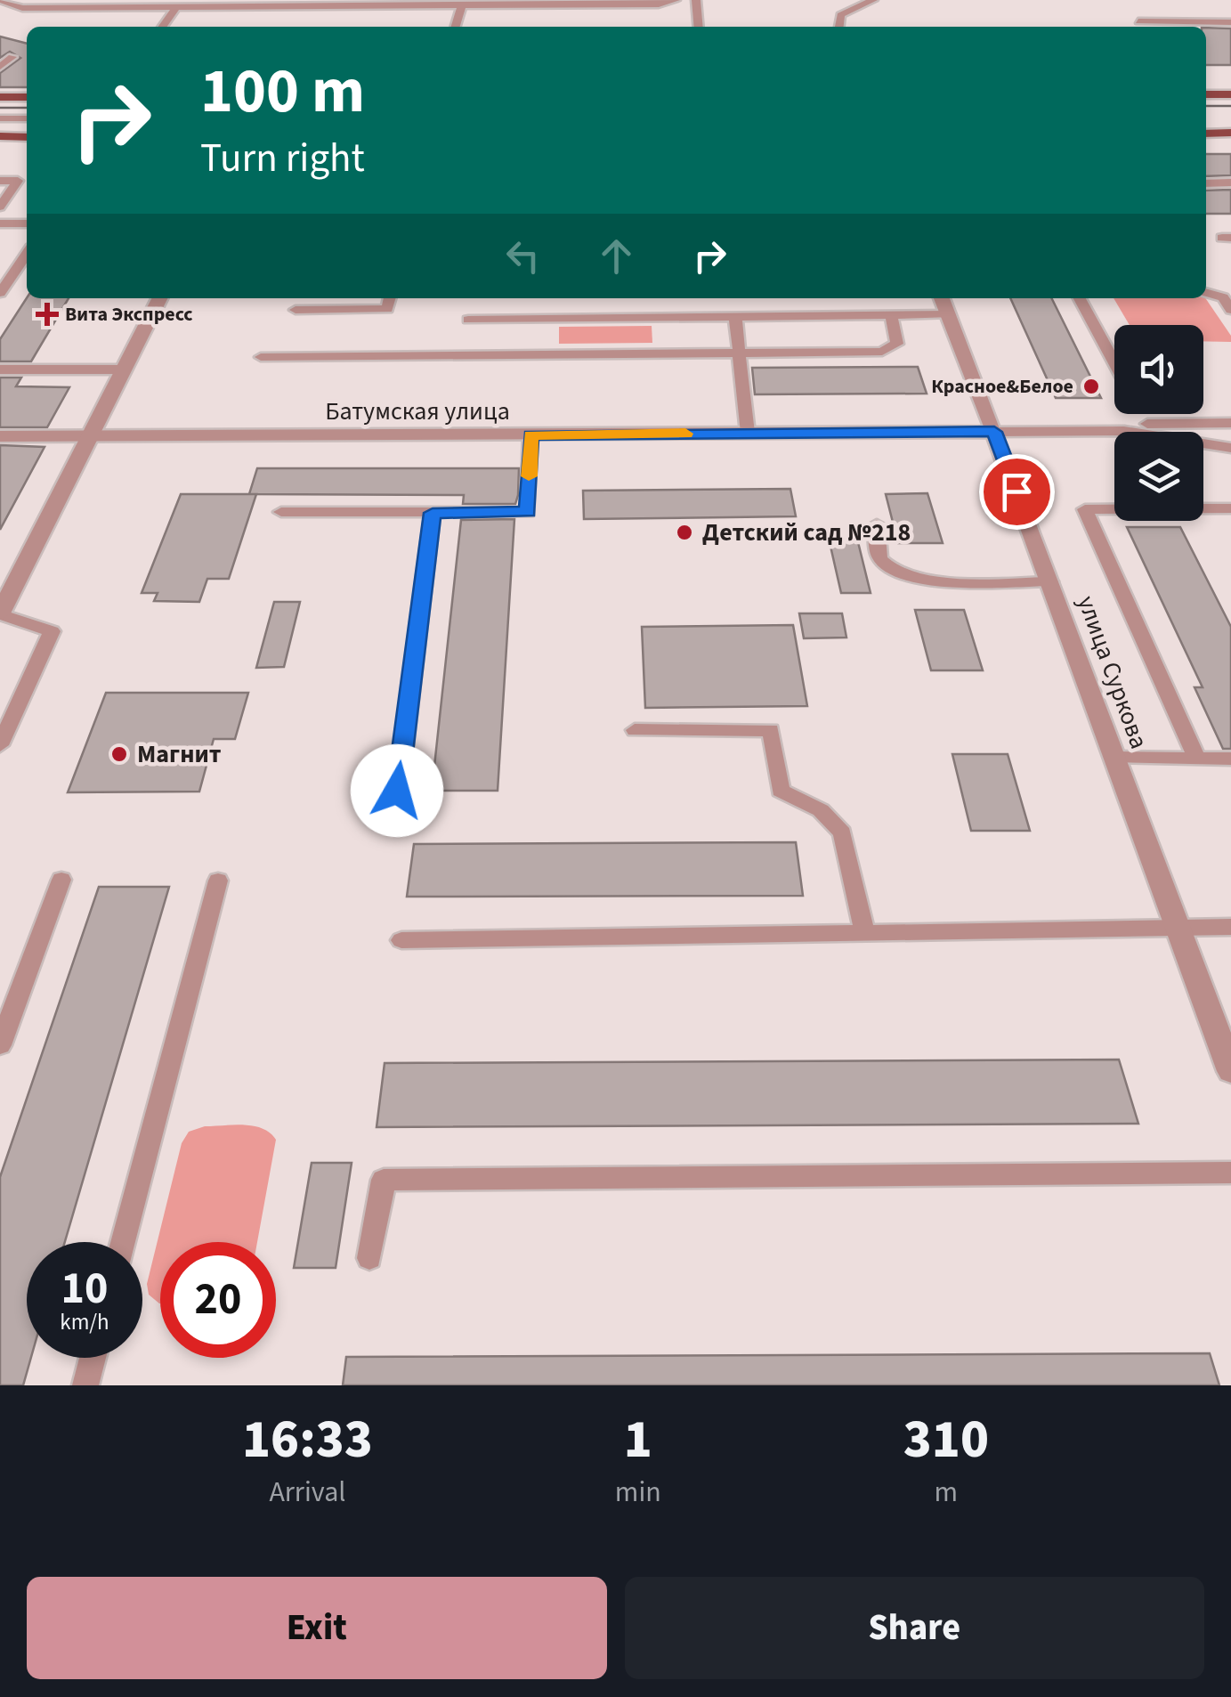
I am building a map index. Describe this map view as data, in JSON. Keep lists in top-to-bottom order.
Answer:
{
  "streets": {
    "street": ["Батумская улица", "улица Суркова"]
  },
  "crossings": [
    ["Батумская улица", "улица Суркова"]
  ],
  "places": {
    "health": ["Вита Экспресс"],
    "other": ["Красное&Белое", "Детский сад №218", "Магнит"]
  },
  "page": {
    "turn": ["100 m", "Turn right"],
    "speed": "10 km/h",
    "limit": "20",
    "eta": [
      "16:33",
      "Arrival",
      "1",
      "min",
      "310",
      "m"
    ],
    "buttons": ["Exit", "Share"]
  }
}
